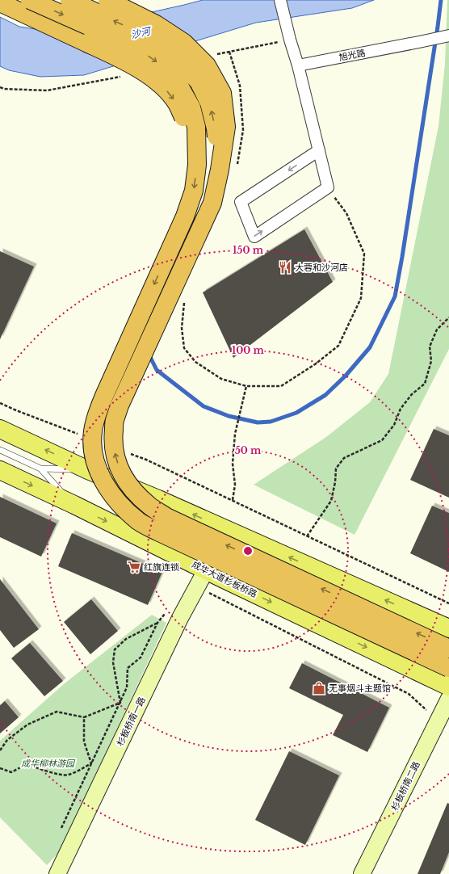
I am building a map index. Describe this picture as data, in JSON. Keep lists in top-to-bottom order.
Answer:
{
  "streets": {
    "main road": ["成华大道杉板桥路"],
    "street": ["旭光路", "杉板桥南一路", "杉板桥南二路"]
  },
  "crossings": [
    ["成华大道杉板桥路", "杉板桥南一路"]
  ],
  "water": ["沙河"],
  "parks": ["成华柳林游园"],
  "places": {
    "restaurant": ["大蓉和沙河店"],
    "supermarket": ["红旗连锁"],
    "shop": ["无事烟斗主题馆"]
  },
  "rings": ["150 m", "100 m", "50 m"]
}
